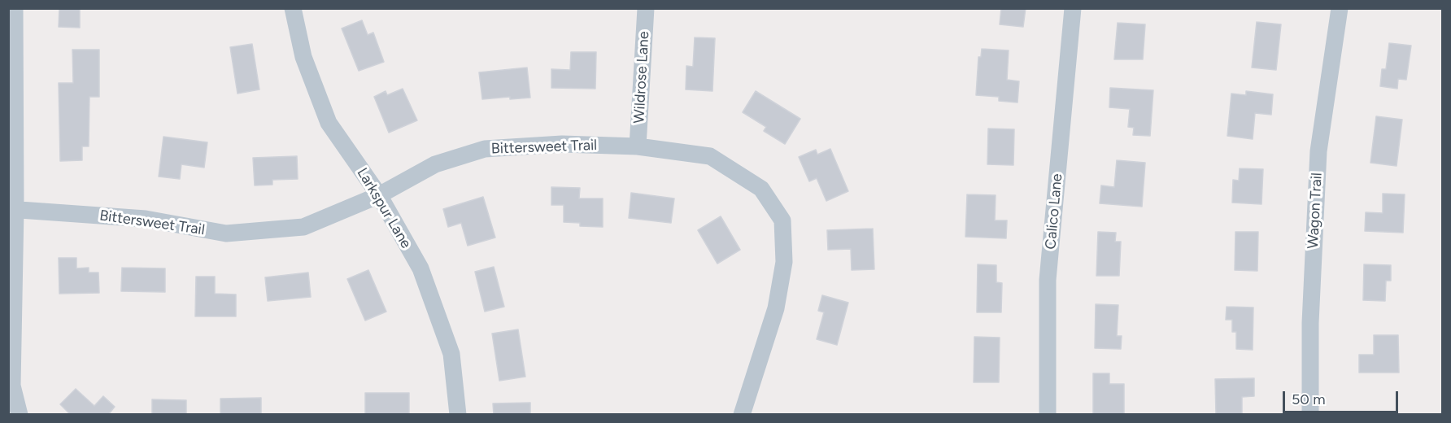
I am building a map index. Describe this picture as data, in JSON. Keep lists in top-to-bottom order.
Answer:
{
  "streets": {
    "street": [
      "Wildrose Lane",
      "Bittersweet Trail",
      "Larkspur Lane",
      "Wagon Trail",
      "Calico Lane"
    ]
  },
  "crossings": [
    ["Wildrose Lane", "Bittersweet Trail"],
    ["Bittersweet Trail", "Larkspur Lane"]
  ],
  "scale_bar": "50 m"
}
